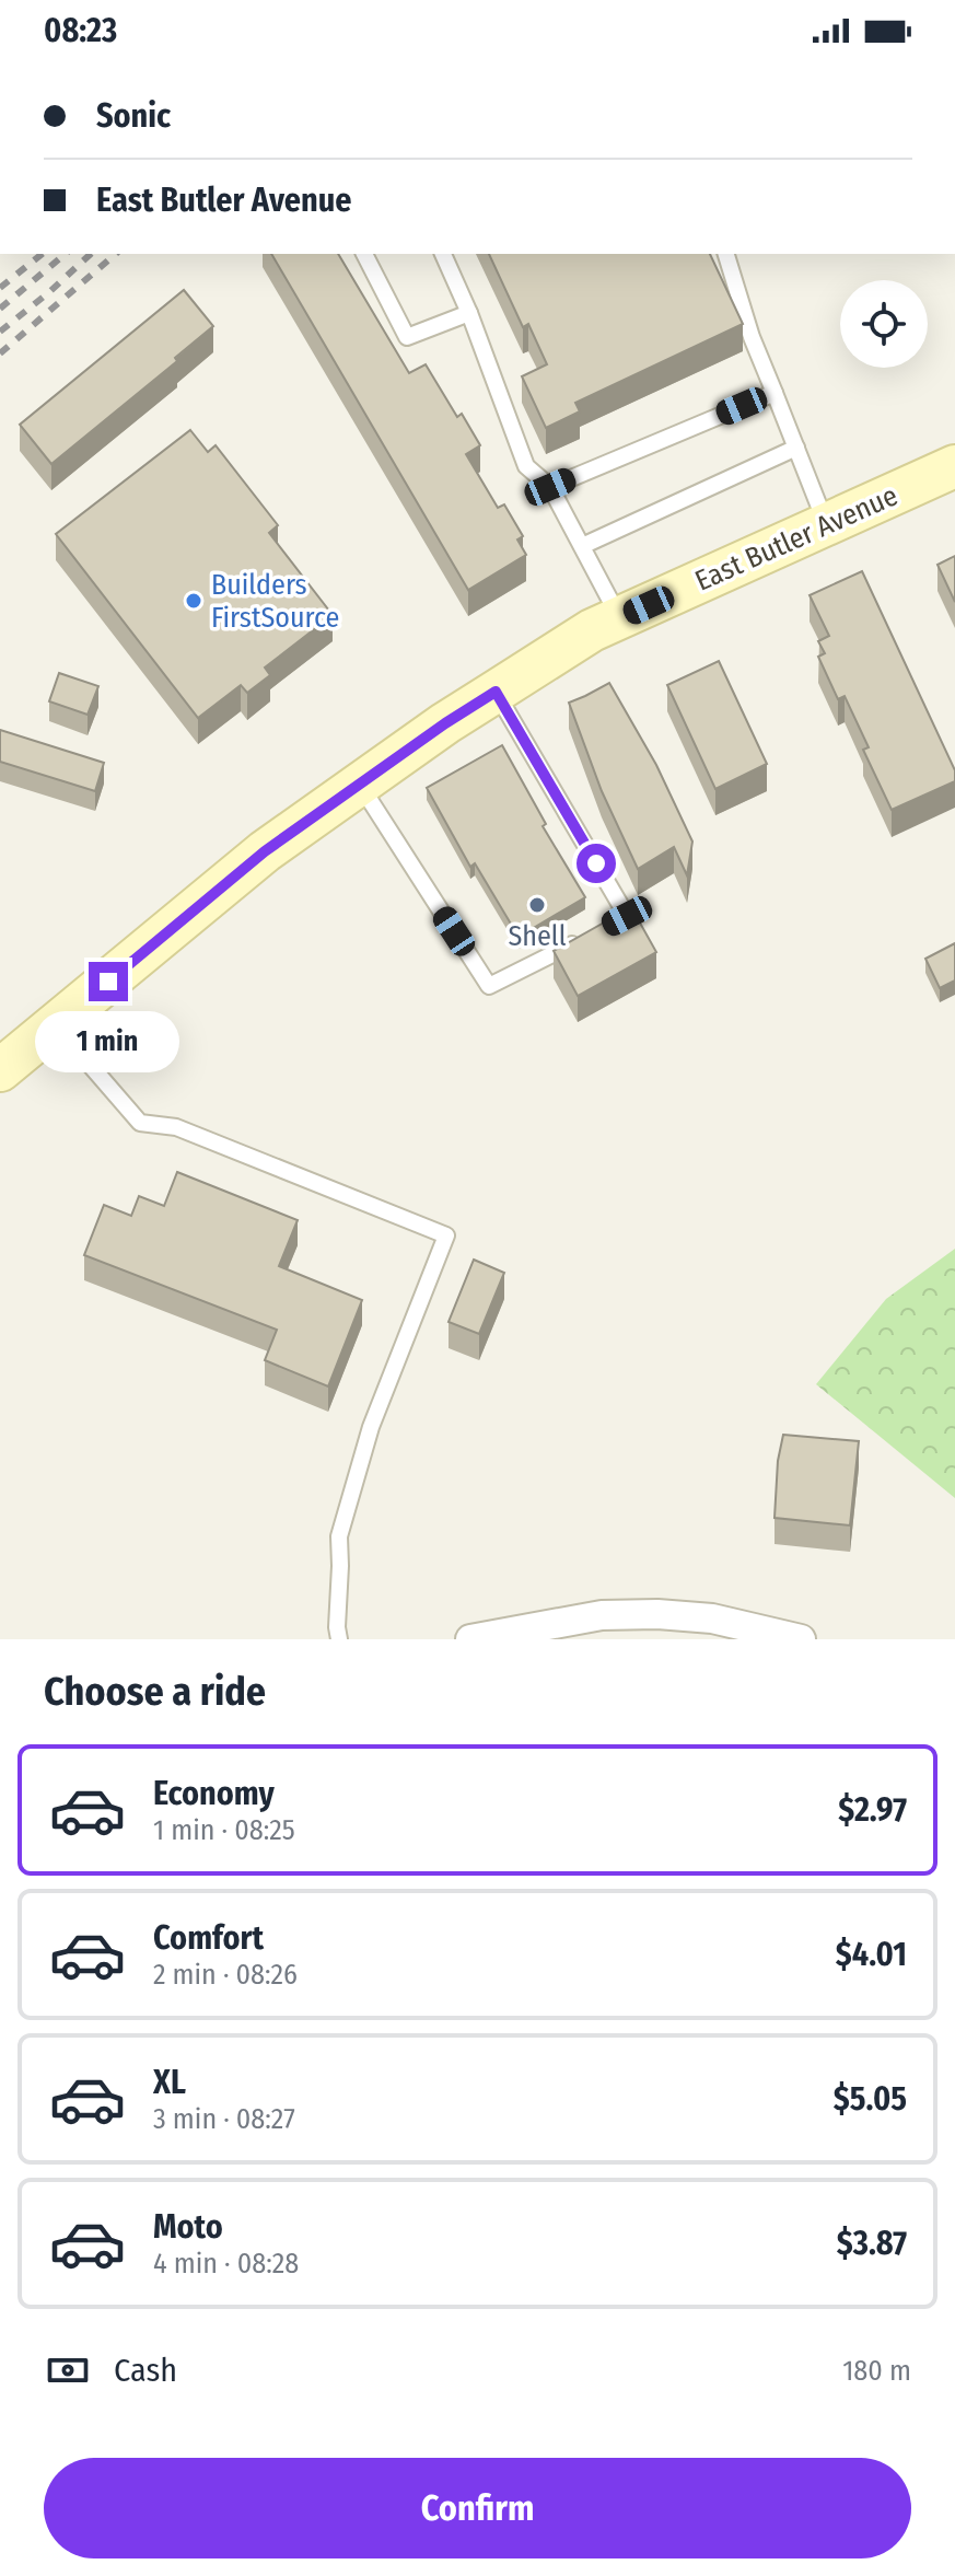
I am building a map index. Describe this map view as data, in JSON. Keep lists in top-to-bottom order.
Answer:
{
  "streets": {
    "main road": ["East Butler Avenue"]
  },
  "places": ["Builders FirstSource", "Shell"],
  "page": {
    "status": "08:23",
    "banner": ["Sonic", "East Butler Avenue"],
    "bubble": "1 min",
    "heading": "Choose a ride",
    "list": [
      {
        "name": "Economy",
        "note": "1 min · 08:25",
        "value": "$2.97"
      },
      {
        "name": "Comfort",
        "note": "2 min · 08:26",
        "value": "$4.01"
      },
      {
        "name": "XL",
        "note": "3 min · 08:27",
        "value": "$5.05"
      },
      {
        "name": "Moto",
        "note": "4 min · 08:28",
        "value": "$3.87"
      }
    ],
    "pay": ["Cash", "180 m"],
    "buttons": "Confirm"
  }
}
